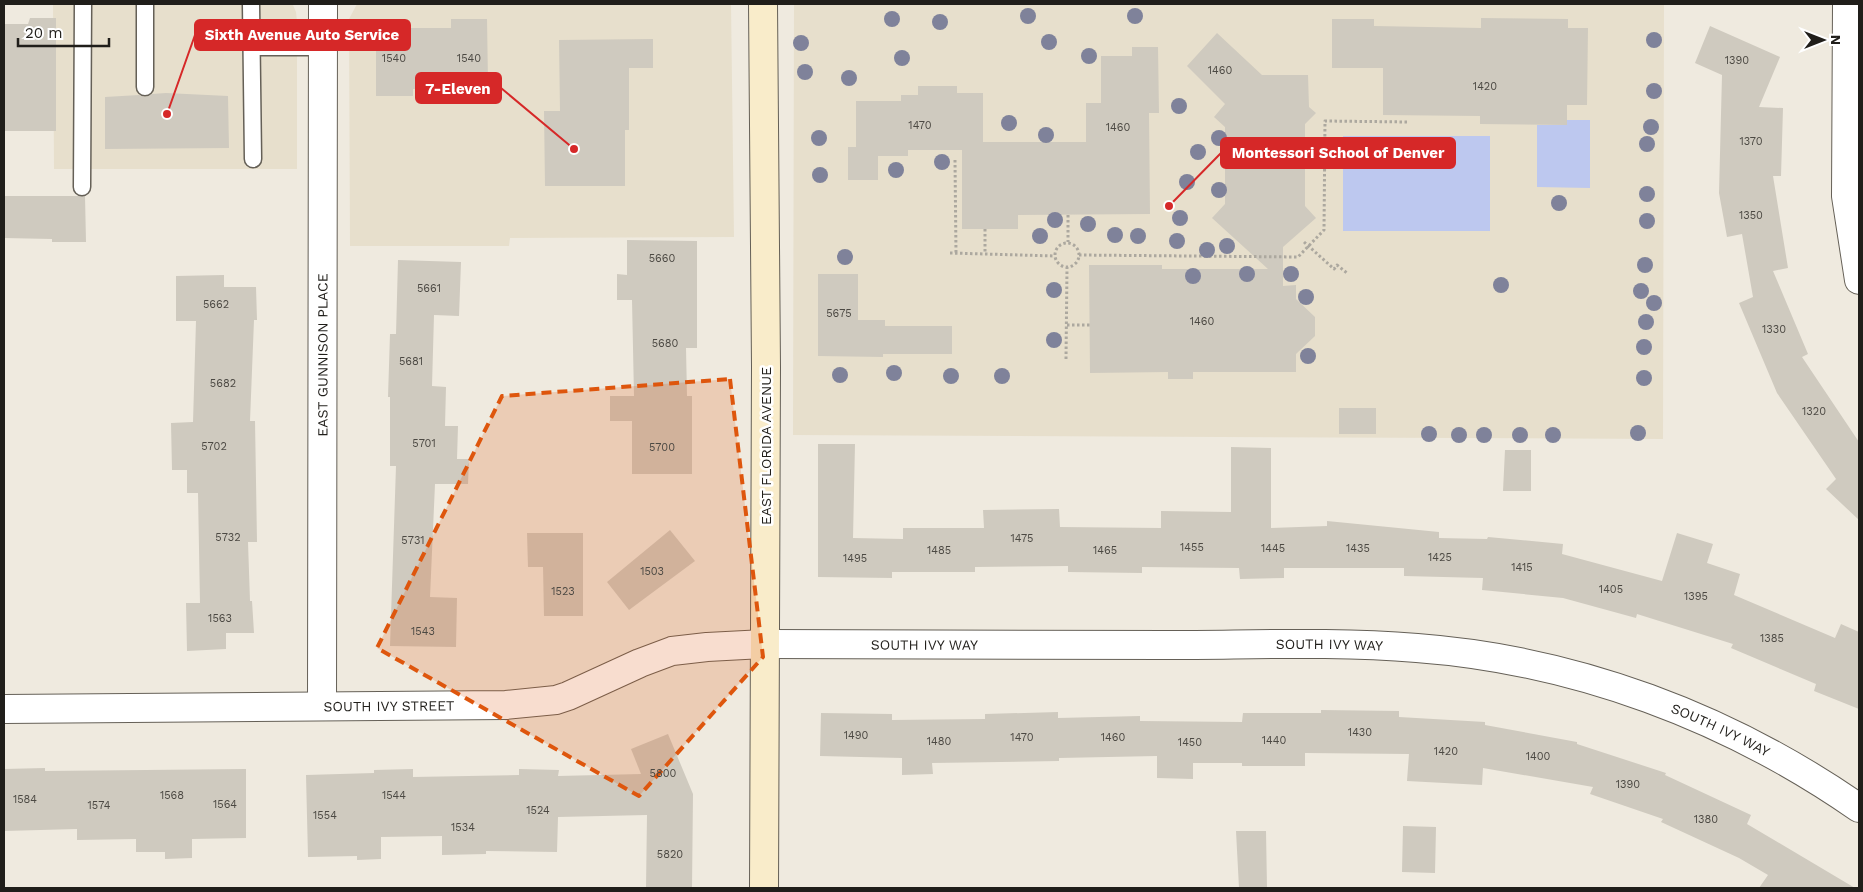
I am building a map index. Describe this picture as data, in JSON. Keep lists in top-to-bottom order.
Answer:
{
  "streets": {
    "street": [
      "EAST GUNNISON PLACE",
      "EAST FLORIDA AVENUE",
      "SOUTH IVY WAY",
      "SOUTH IVY STREET"
    ]
  },
  "crossings": [
    ["EAST GUNNISON PLACE", "SOUTH IVY STREET"],
    ["EAST FLORIDA AVENUE", "SOUTH IVY WAY"],
    ["EAST FLORIDA AVENUE", "SOUTH IVY STREET"],
    ["SOUTH IVY WAY", "SOUTH IVY STREET"]
  ],
  "places": ["Sixth Avenue Auto Service", "7-Eleven", "Montessori School of Denver"],
  "house_numbers": [
    "1540",
    "1540",
    "1390",
    "1460",
    "1420",
    "1470",
    "1460",
    "1370",
    "1350",
    "5660",
    "5661",
    "5662",
    "5675",
    "1460",
    "1330",
    "5680",
    "5681",
    "5682",
    "1320",
    "5701",
    "5702",
    "5700",
    "5732",
    "1475",
    "5731",
    "1455",
    "1445",
    "1435",
    "1485",
    "1465",
    "1425",
    "1495",
    "1415",
    "1503",
    "1405",
    "1523",
    "1395",
    "1563",
    "1543",
    "1385",
    "1430",
    "1490",
    "1470",
    "1460",
    "1440",
    "1480",
    "1450",
    "1420",
    "1400",
    "5800",
    "1390",
    "1568",
    "1544",
    "1584",
    "1564",
    "1574",
    "1524",
    "1554",
    "1380",
    "1534",
    "5820"
  ],
  "scale_bar": "20 m",
  "north": "right"
}
